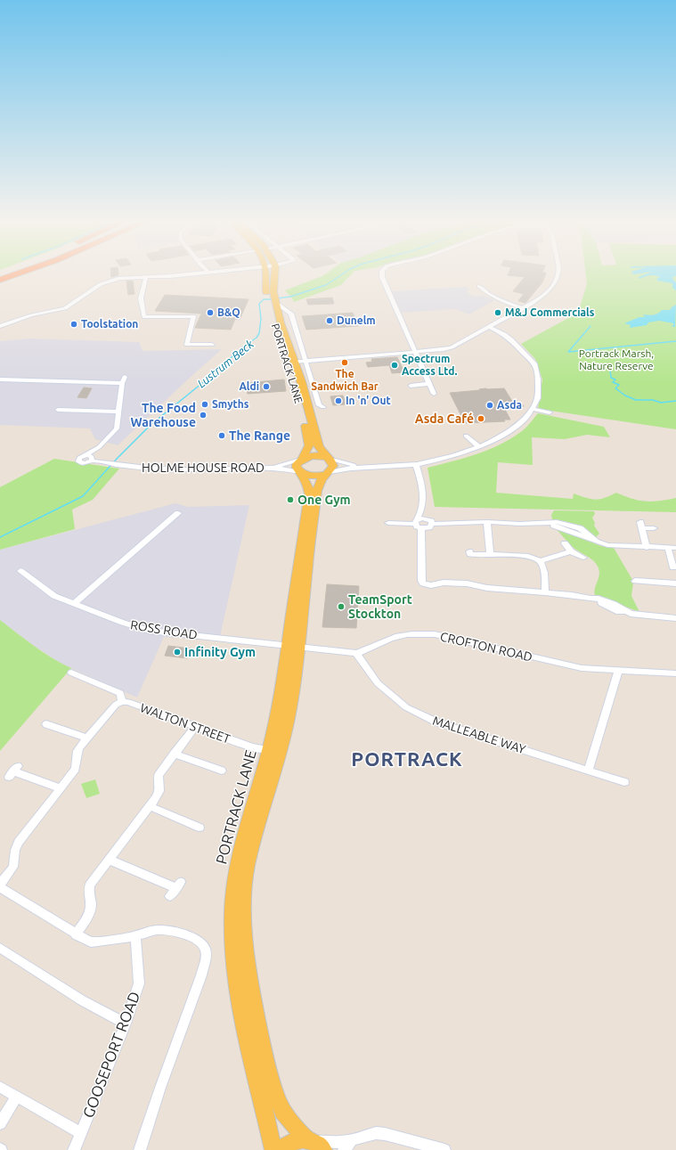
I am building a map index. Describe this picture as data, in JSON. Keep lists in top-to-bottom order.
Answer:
{
  "streets": {
    "main road": ["PORTRACK LANE"],
    "street": [
      "HOLME HOUSE ROAD",
      "ROSS ROAD",
      "CROFTON ROAD",
      "WALTON STREET",
      "MALLEABLE WAY",
      "GOOSEPORT ROAD"
    ]
  },
  "crossings": [
    ["PORTRACK LANE", "HOLME HOUSE ROAD"],
    ["PORTRACK LANE", "ROSS ROAD"],
    ["PORTRACK LANE", "CROFTON ROAD"],
    ["PORTRACK LANE", "WALTON STREET"],
    ["ROSS ROAD", "CROFTON ROAD"],
    ["CROFTON ROAD", "MALLEABLE WAY"]
  ],
  "districts": ["PORTRACK"],
  "water": ["Lustrum Beck"],
  "parks": ["Portrack Marsh, Nature Reserve"],
  "places": [
    "B&Q",
    "M&J Commercials",
    "Dunelm",
    "Toolstation",
    "The Sandwich Bar",
    "Spectrum Access Ltd.",
    "Aldi",
    "In 'n' Out",
    "Smyths",
    "Asda",
    "The Food Warehouse",
    "Asda Café",
    "The Range",
    "One Gym",
    "TeamSport Stockton",
    "Infinity Gym"
  ]
}
